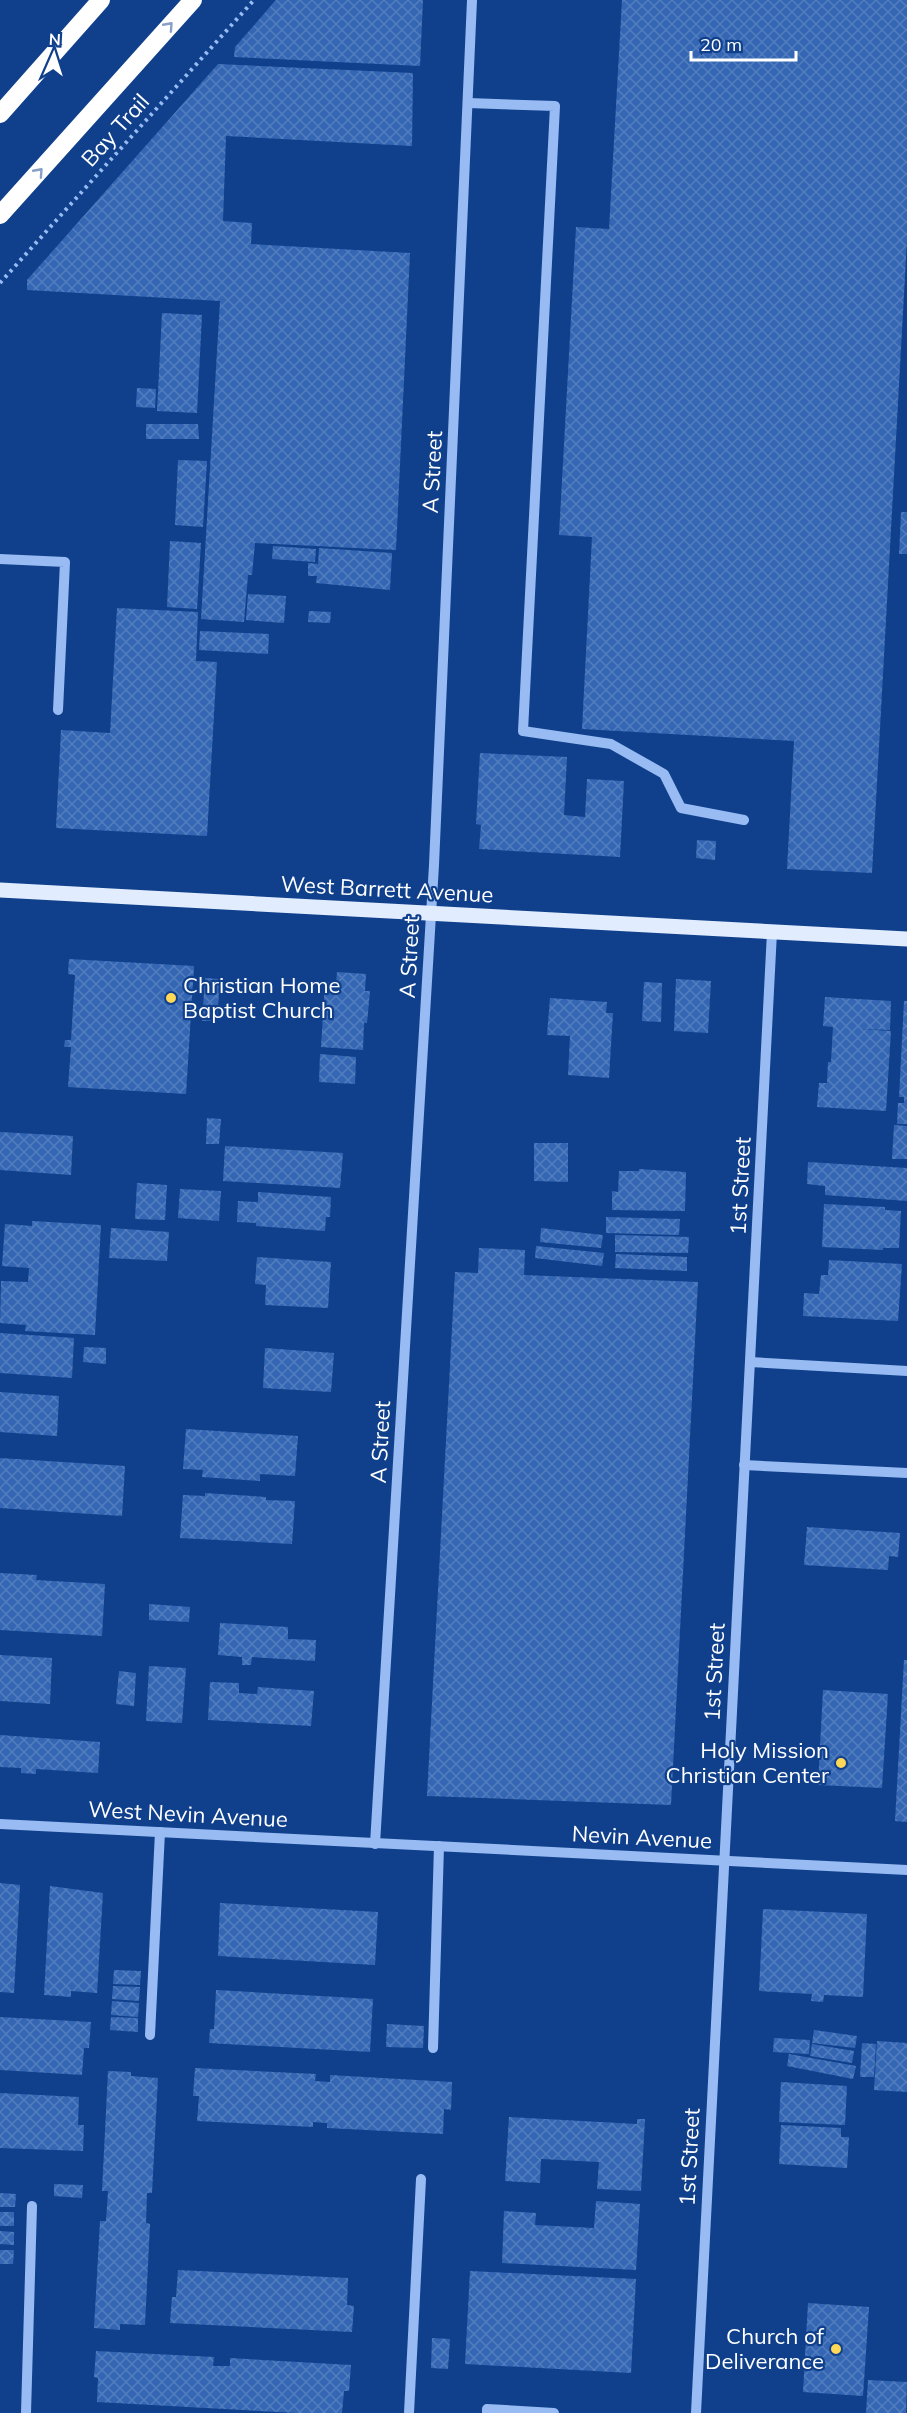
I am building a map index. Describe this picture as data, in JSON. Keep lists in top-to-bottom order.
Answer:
{
  "streets": {
    "main road": ["West Barrett Avenue"],
    "street": [
      "A Street",
      "1st Street",
      "West Nevin Avenue",
      "Nevin Avenue"
    ],
    "path": ["Bay Trail"]
  },
  "crossings": [
    ["A Street", "West Barrett Avenue"],
    ["A Street", "West Nevin Avenue"],
    ["A Street", "Nevin Avenue"],
    ["West Barrett Avenue", "1st Street"],
    ["1st Street", "Nevin Avenue"],
    ["West Nevin Avenue", "Nevin Avenue"]
  ],
  "places": ["Christian Home Baptist Church", "Holy Mission Christian Center", "Church of Deliverance"],
  "scale_bar": "20 m",
  "north": "top"
}
